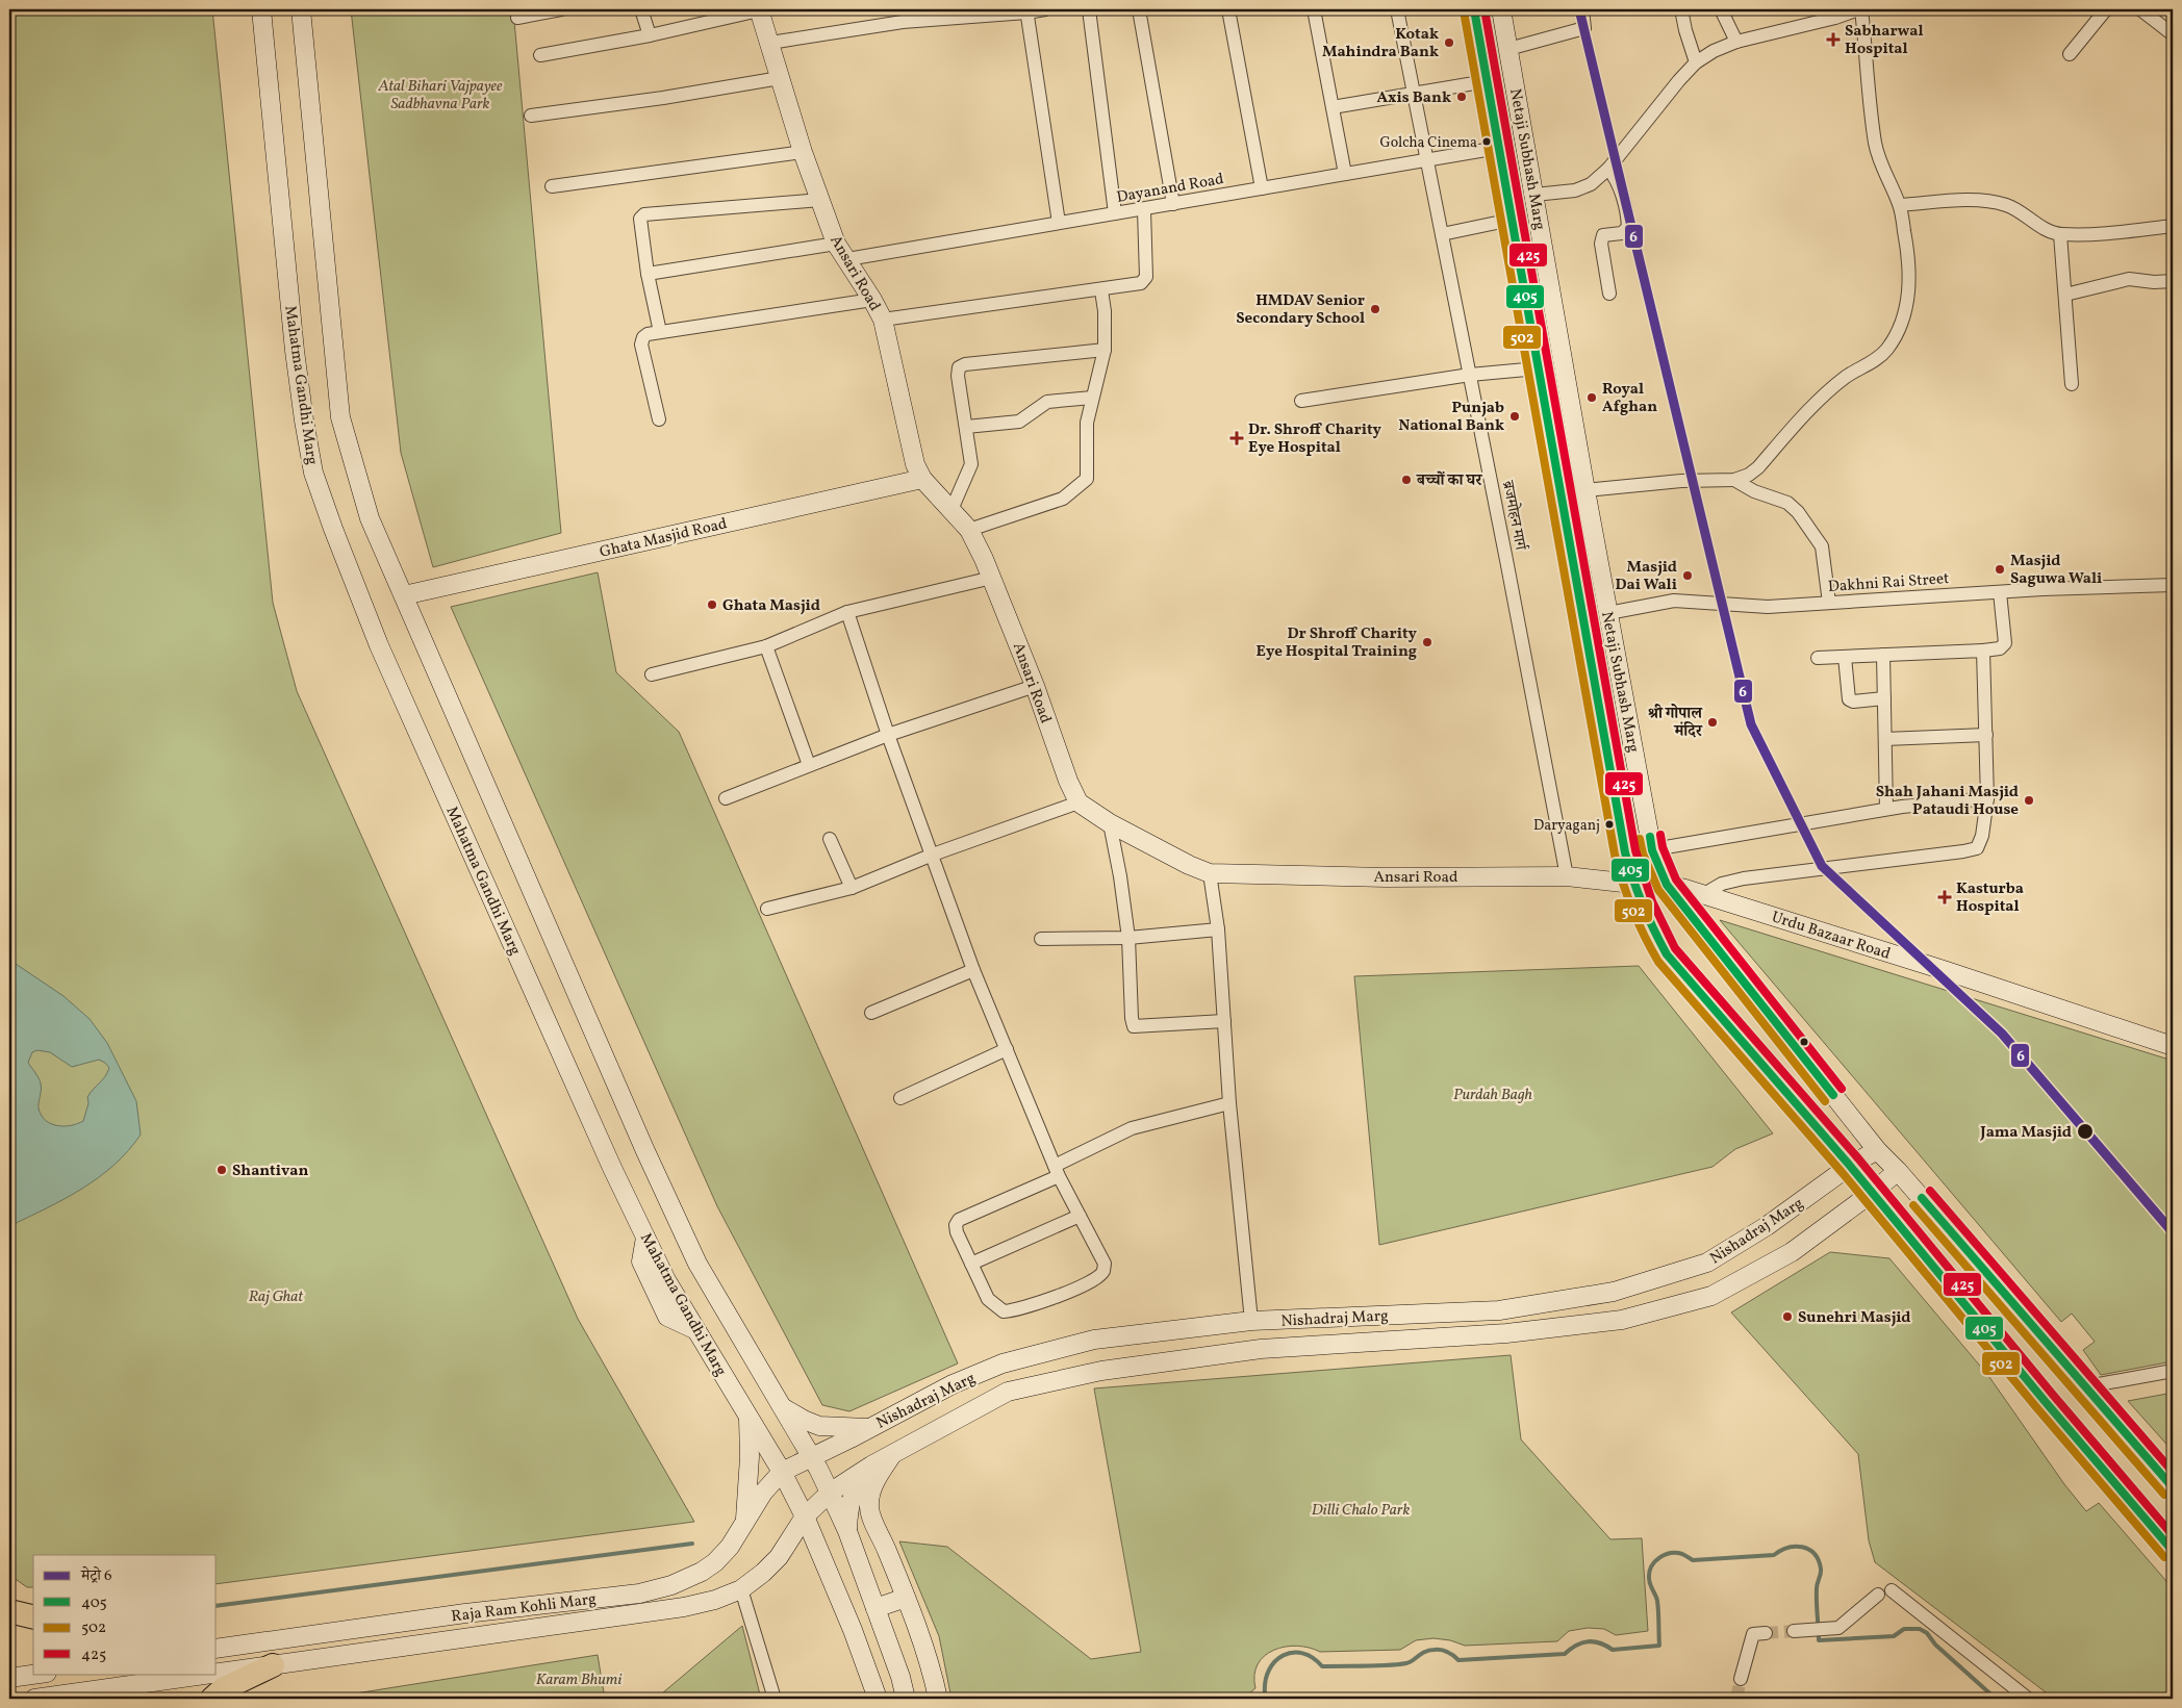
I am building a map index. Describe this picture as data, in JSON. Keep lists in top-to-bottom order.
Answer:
{
  "streets": {
    "main road": [
      "Netaji Subhash Marg",
      "Ansari Road",
      "Mahatma Gandhi Marg",
      "Ghata Masjid Road",
      "Urdu Bazaar Road",
      "Nishadraj Marg",
      "Raja Ram Kohli Marg"
    ],
    "street": ["Dayanand Road", "ब्रजमोहन मार्ग", "Dakhni Rai Street"]
  },
  "crossings": [
    ["Netaji Subhash Marg", "Dayanand Road"],
    ["Netaji Subhash Marg", "Ansari Road"],
    ["Netaji Subhash Marg", "Dakhni Rai Street"],
    ["Netaji Subhash Marg", "Urdu Bazaar Road"],
    ["Netaji Subhash Marg", "Nishadraj Marg"],
    ["Dayanand Road", "Ansari Road"],
    ["Dayanand Road", "ब्रजमोहन मार्ग"],
    ["Ansari Road", "ब्रजमोहन मार्ग"],
    ["Ansari Road", "Ghata Masjid Road"],
    ["Ansari Road", "Urdu Bazaar Road"],
    ["Mahatma Gandhi Marg", "Ghata Masjid Road"],
    ["Mahatma Gandhi Marg", "Nishadraj Marg"],
    ["Mahatma Gandhi Marg", "Raja Ram Kohli Marg"],
    ["Nishadraj Marg", "Raja Ram Kohli Marg"]
  ],
  "parks": [
    "Atal Bihari Vajpayee Sadbhavna Park",
    "Purdah Bagh",
    "Raj Ghat",
    "Dilli Chalo Park",
    "Karam Bhumi"
  ],
  "places": {
    "health": ["Sabharwal Hospital", "Dr. Shroff Charity Eye Hospital", "Kasturba Hospital"],
    "other": [
      "Kotak Mahindra Bank",
      "Axis Bank",
      "Golcha Cinema",
      "HMDAV Senior Secondary School",
      "Royal Afghan",
      "Punjab National Bank",
      "बच्चों का घर",
      "Masjid Saguwa Wali",
      "Masjid Dai Wali",
      "Ghata Masjid",
      "Dr Shroff Charity Eye Hospital Training",
      "श्री गोपाल मंदिर",
      "Shah Jahani Masjid Pataudi House",
      "Daryaganj",
      "Jama Masjid",
      "Shantivan",
      "Sunehri Masjid"
    ]
  },
  "lines": [
    "metro line 6",
    "transit line 405",
    "transit line 425",
    "transit line 502"
  ],
  "legend": [
    "मेट्रो 6",
    "405",
    "502",
    "425"
  ]
}
